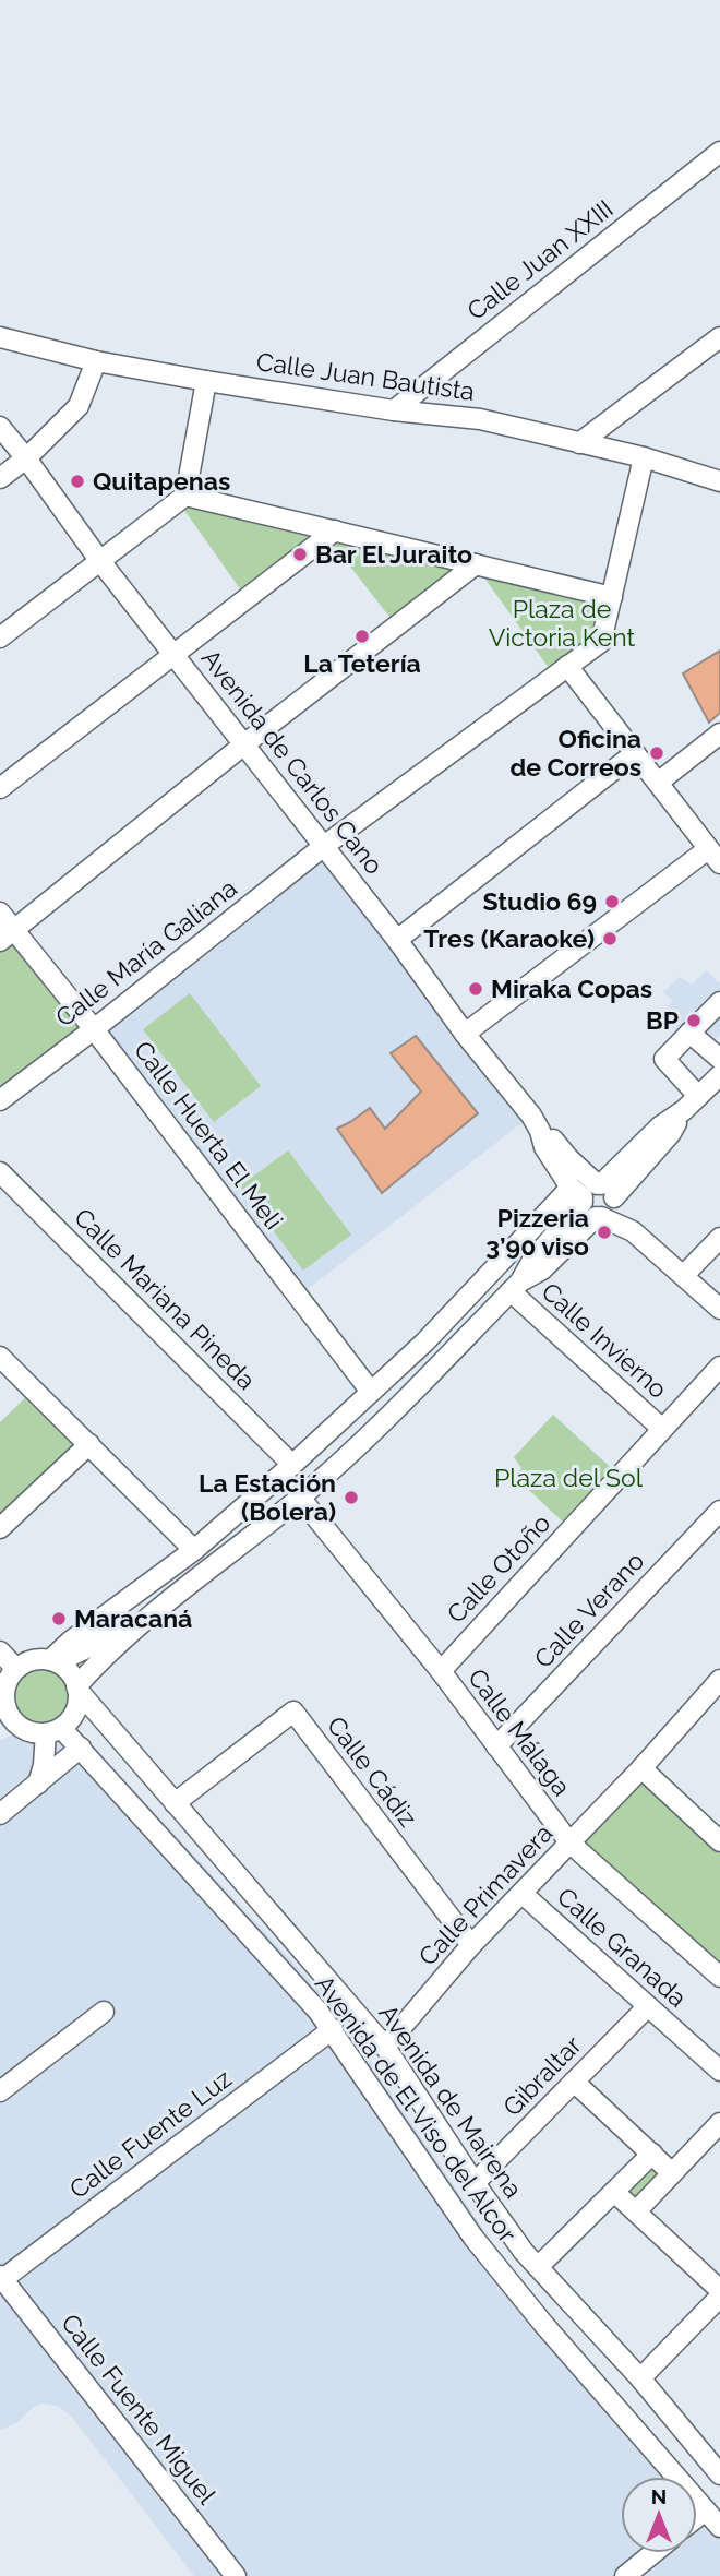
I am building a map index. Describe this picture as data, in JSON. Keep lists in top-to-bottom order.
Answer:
{
  "streets": {
    "street": [
      "Calle Juan XXIII",
      "Calle Juan Bautista",
      "Avenida de Carlos Cano",
      "Calle María Galiana",
      "Calle Huerta El Meli",
      "Calle Mariana Pineda",
      "Calle Invierno",
      "Calle Otoño",
      "Calle Verano",
      "Calle Málaga",
      "Calle Cádiz",
      "Calle Primavera",
      "Calle Granada",
      "Gibraltar",
      "Avenida de Mairena",
      "Avenida de El Viso del Alcor",
      "Calle Fuente Luz",
      "Calle Fuente Miguel"
    ]
  },
  "crossings": [
    ["Calle Juan XXIII", "Calle Juan Bautista"],
    ["Calle Juan Bautista", "Calle María Galiana"],
    ["Avenida de Carlos Cano", "Calle María Galiana"],
    ["Calle María Galiana", "Calle Huerta El Meli"],
    ["Calle Invierno", "Calle Otoño"],
    ["Calle Otoño", "Calle Málaga"],
    ["Calle Verano", "Calle Málaga"],
    ["Calle Málaga", "Calle Primavera"],
    ["Calle Cádiz", "Calle Primavera"],
    ["Calle Cádiz", "Avenida de Mairena"],
    ["Calle Primavera", "Calle Granada"],
    ["Calle Primavera", "Avenida de Mairena"],
    ["Calle Granada", "Gibraltar"],
    ["Gibraltar", "Avenida de Mairena"],
    ["Avenida de Mairena", "Avenida de El Viso del Alcor"],
    ["Avenida de El Viso del Alcor", "Calle Fuente Luz"],
    ["Calle Fuente Luz", "Calle Fuente Miguel"]
  ],
  "parks": ["Plaza de Victoria Kent", "Plaza del Sol"],
  "places": [
    "Quitapenas",
    "Bar El Juraito",
    "La Tetería",
    "Oficina de Correos",
    "Studio 69",
    "Tres (Karaoke)",
    "Miraka Copas",
    "BP",
    "Pizzeria 3’90 viso",
    "La Estación (Bolera)",
    "Maracaná"
  ],
  "north": "top"
}
